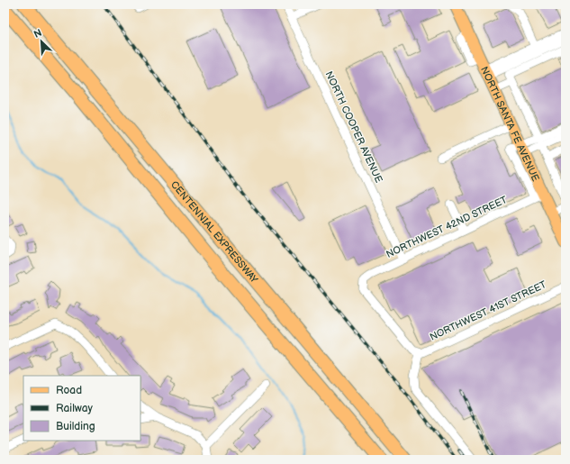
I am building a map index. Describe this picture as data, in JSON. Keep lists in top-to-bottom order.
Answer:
{
  "streets": {
    "highway": ["CENTENNIAL EXPRESSWAY"],
    "main road": ["NORTH SANTA FE AVENUE"],
    "street": ["NORTH COOPER AVENUE", "NORTHWEST 42ND STREET", "NORTHWEST 41ST STREET"]
  },
  "crossings": [
    ["NORTH SANTA FE AVENUE", "NORTHWEST 42ND STREET"],
    ["NORTH COOPER AVENUE", "NORTHWEST 42ND STREET"],
    ["NORTHWEST 42ND STREET", "NORTHWEST 41ST STREET"]
  ],
  "legend": ["Road", "Railway", "Building"],
  "north": "top left"
}
